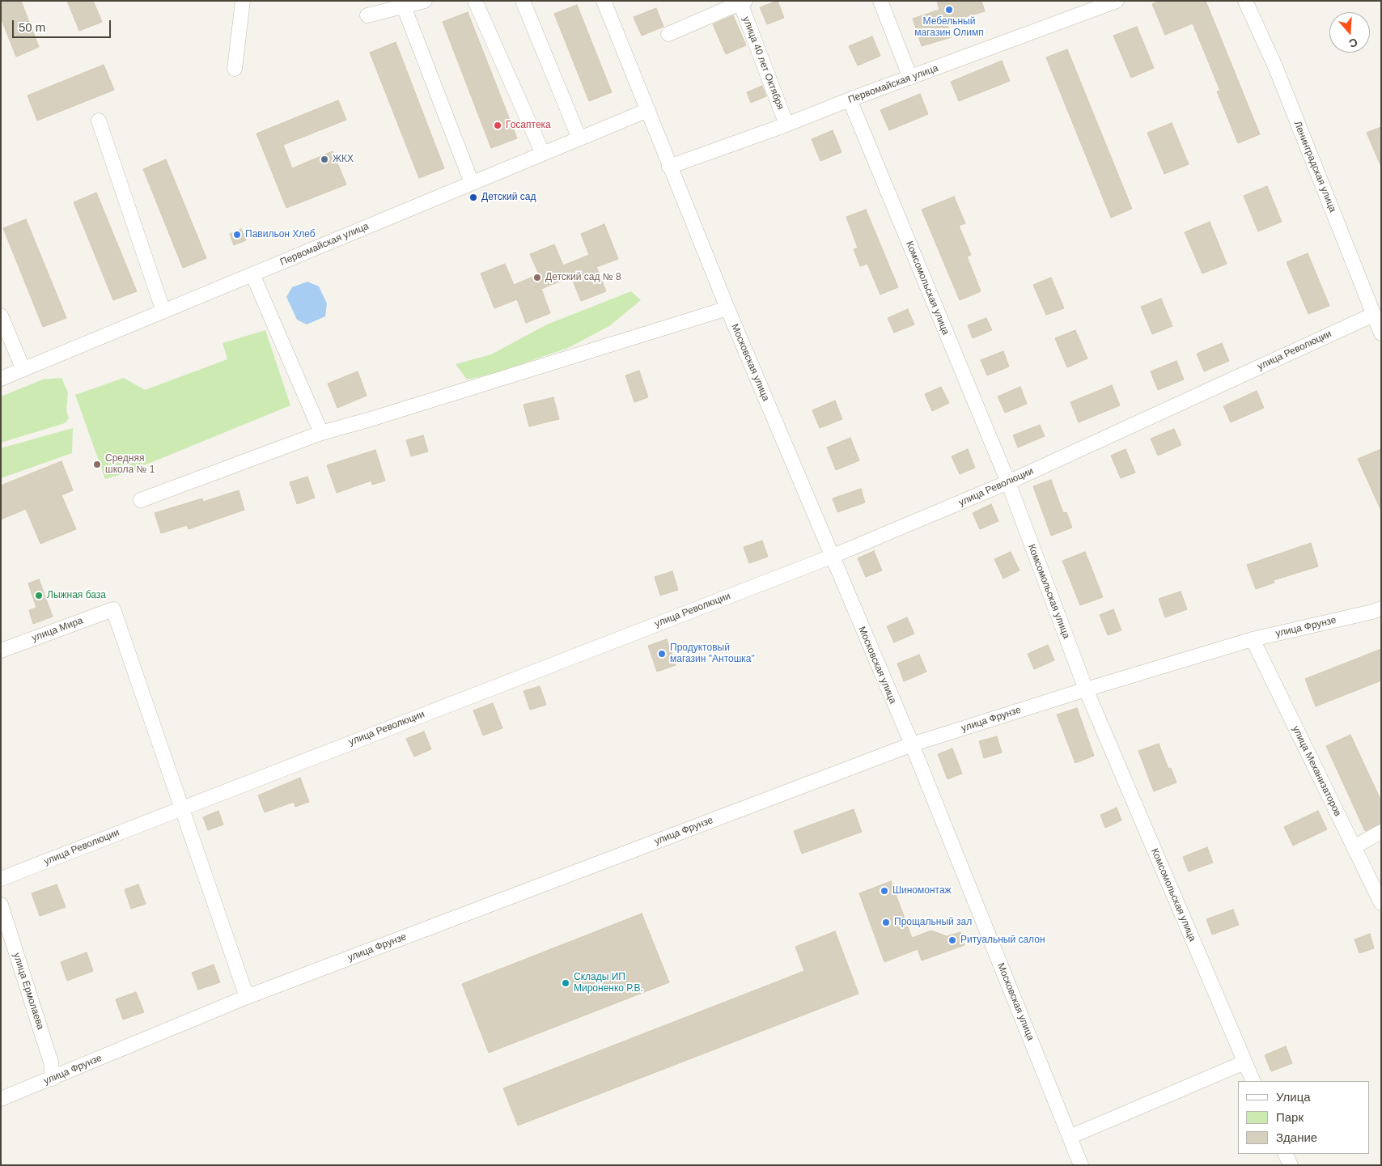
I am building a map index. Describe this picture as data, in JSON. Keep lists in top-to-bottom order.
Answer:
{
  "streets": {
    "street": [
      "улица 40 лет Октября",
      "Первомайская улица",
      "Ленинградская улица",
      "Комсомольская улица",
      "улица Революции",
      "Московская улица",
      "улица Фрунзе",
      "улица Мира",
      "улица Механизаторов",
      "улица Ермолаева"
    ]
  },
  "crossings": [
    ["улица 40 лет Октября", "Первомайская улица"],
    ["Первомайская улица", "Комсомольская улица"],
    ["Первомайская улица", "Московская улица"],
    ["Ленинградская улица", "улица Революции"],
    ["Комсомольская улица", "улица Революции"],
    ["Комсомольская улица", "улица Фрунзе"],
    ["улица Революции", "Московская улица"],
    ["улица Революции", "улица Мира"],
    ["Московская улица", "улица Фрунзе"],
    ["улица Фрунзе", "улица Механизаторов"],
    ["улица Фрунзе", "улица Ермолаева"]
  ],
  "places": [
    "Мебельный магазин Олимп",
    "Госаптека",
    "ЖКХ",
    "Детский сад",
    "Павильон Хлеб",
    "Детский сад № 8",
    "Средняя школа № 1",
    "Лыжная база",
    "Продуктовый магазин \"Антошка\"",
    "Шиномонтаж",
    "Прощальный зал",
    "Ритуальный салон",
    "Склады ИП Мироненко Р.В."
  ],
  "legend": ["Улица", "Парк", "Здание"],
  "scale_bar": "50 m",
  "north": "bottom"
}
